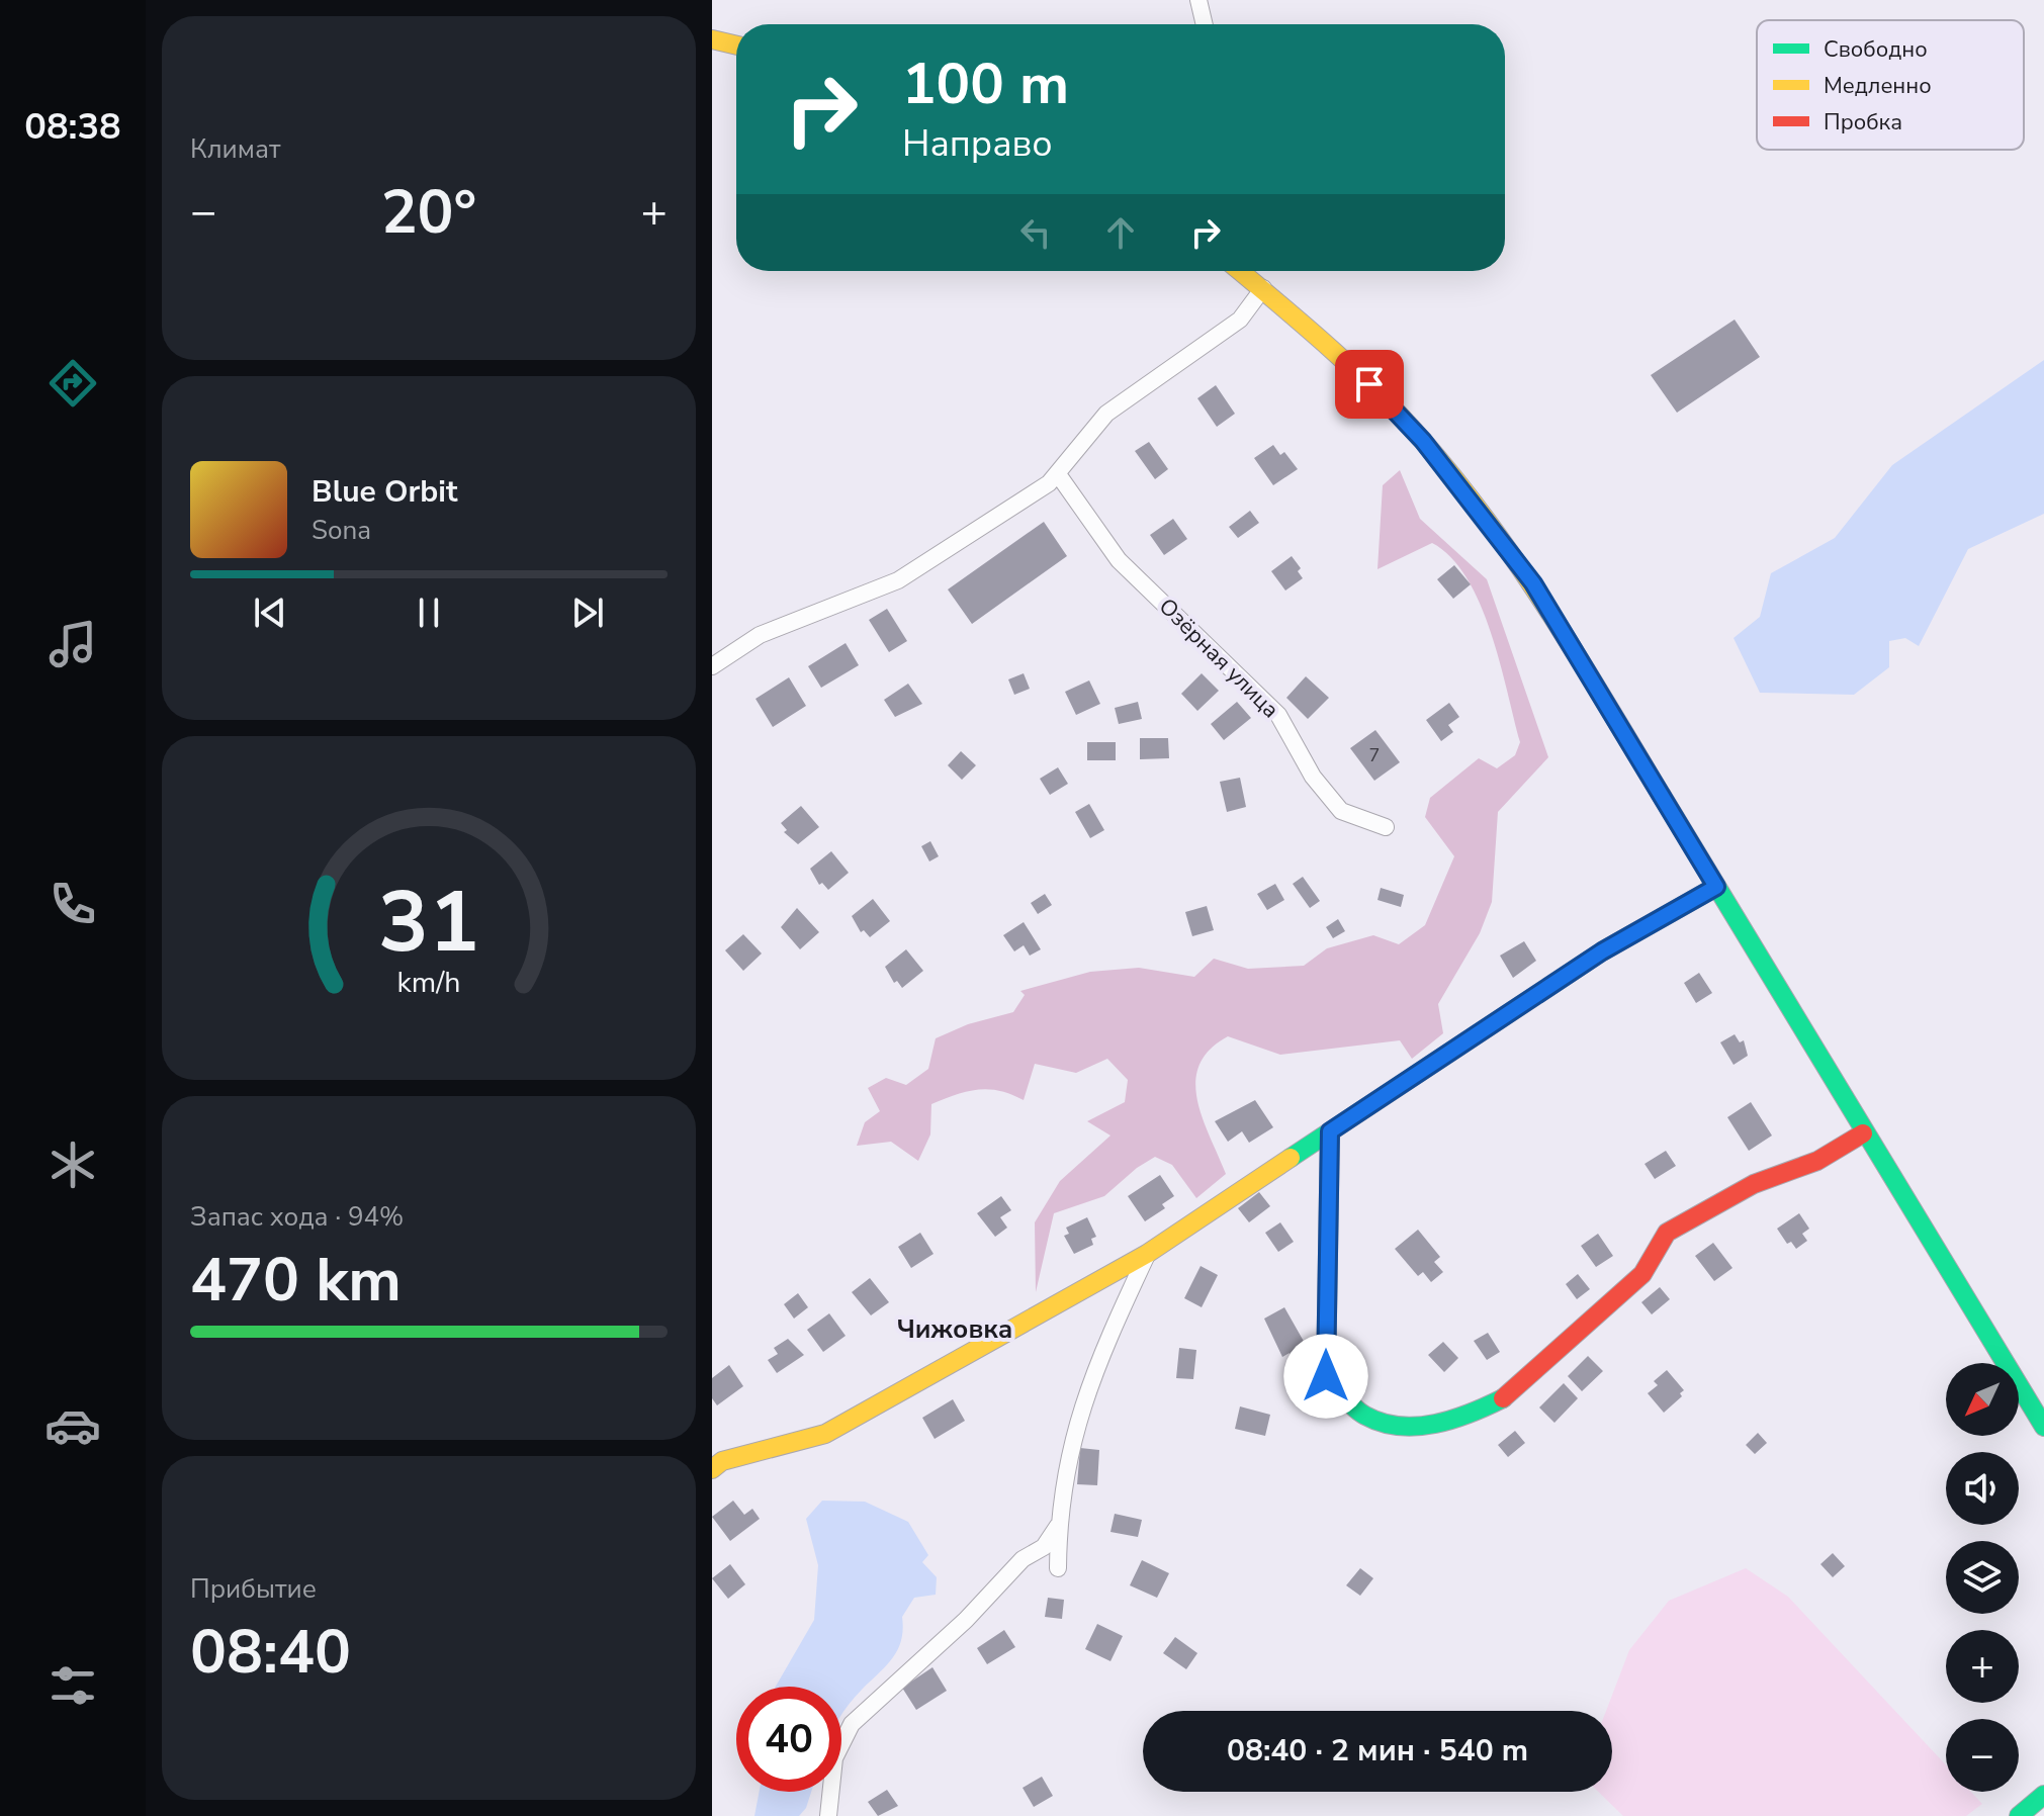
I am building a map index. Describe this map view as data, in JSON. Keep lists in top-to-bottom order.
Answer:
{
  "streets": {
    "street": ["Озёрная улица"]
  },
  "districts": ["Чижовка"],
  "house_numbers": ["7"],
  "legend": ["Свободно", "Медленно", "Пробка"],
  "north": "bottom left",
  "page": {
    "tabs": "08:38",
    "tile": [
      "Климат",
      ["Запас хода · 94%", "470 km"],
      ["Прибытие", "08:40"]
    ],
    "turn": ["100 m", "Направо"],
    "heat": ["−", "20°", "+"],
    "song": ["Blue Orbit", "Sona"],
    "map_buttons": ["+", "−"],
    "limit": "40",
    "trip": "08:40 · 2 мин · 540 m",
    "gauge": ["31", "km/h"]
  }
}
